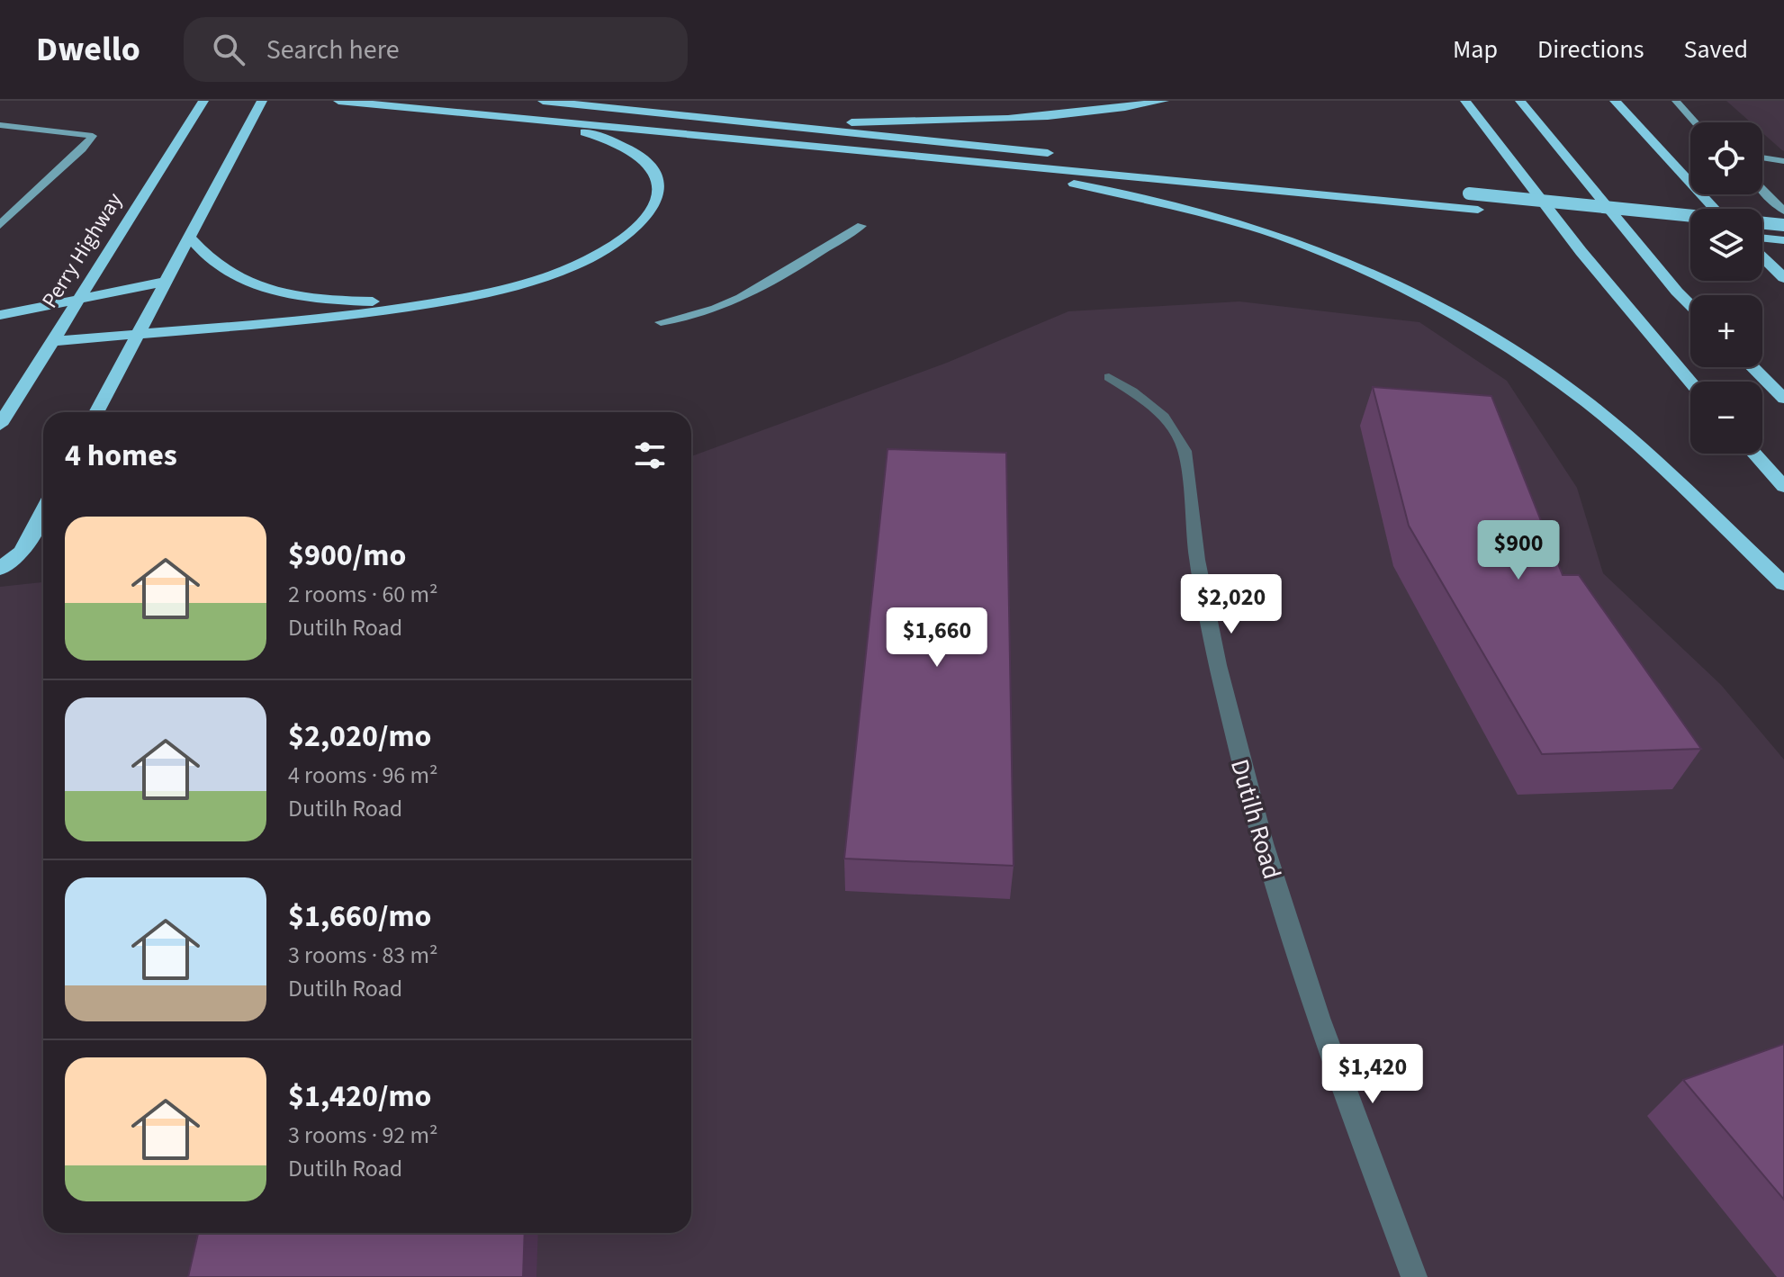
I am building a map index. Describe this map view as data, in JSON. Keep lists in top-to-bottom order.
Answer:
{
  "streets": {
    "highway": ["Perry Highway"],
    "street": ["Dutilh Road"]
  },
  "page": {
    "header": "Dwello",
    "search": "Search here",
    "nav": ["Map", "Directions", "Saved"],
    "map_buttons": ["+", "−"],
    "heading": "4 homes",
    "list": [
      {
        "name": "$900/mo",
        "note": "2 rooms · 60 m² · Dutilh Road"
      },
      {
        "name": "$2,020/mo",
        "note": "4 rooms · 96 m² · Dutilh Road"
      },
      {
        "name": "$1,660/mo",
        "note": "3 rooms · 83 m² · Dutilh Road"
      },
      {
        "name": "$1,420/mo",
        "note": "3 rooms · 92 m² · Dutilh Road"
      }
    ],
    "price": [
      "$900",
      "$2,020",
      "$1,660",
      "$1,420"
    ]
  }
}
